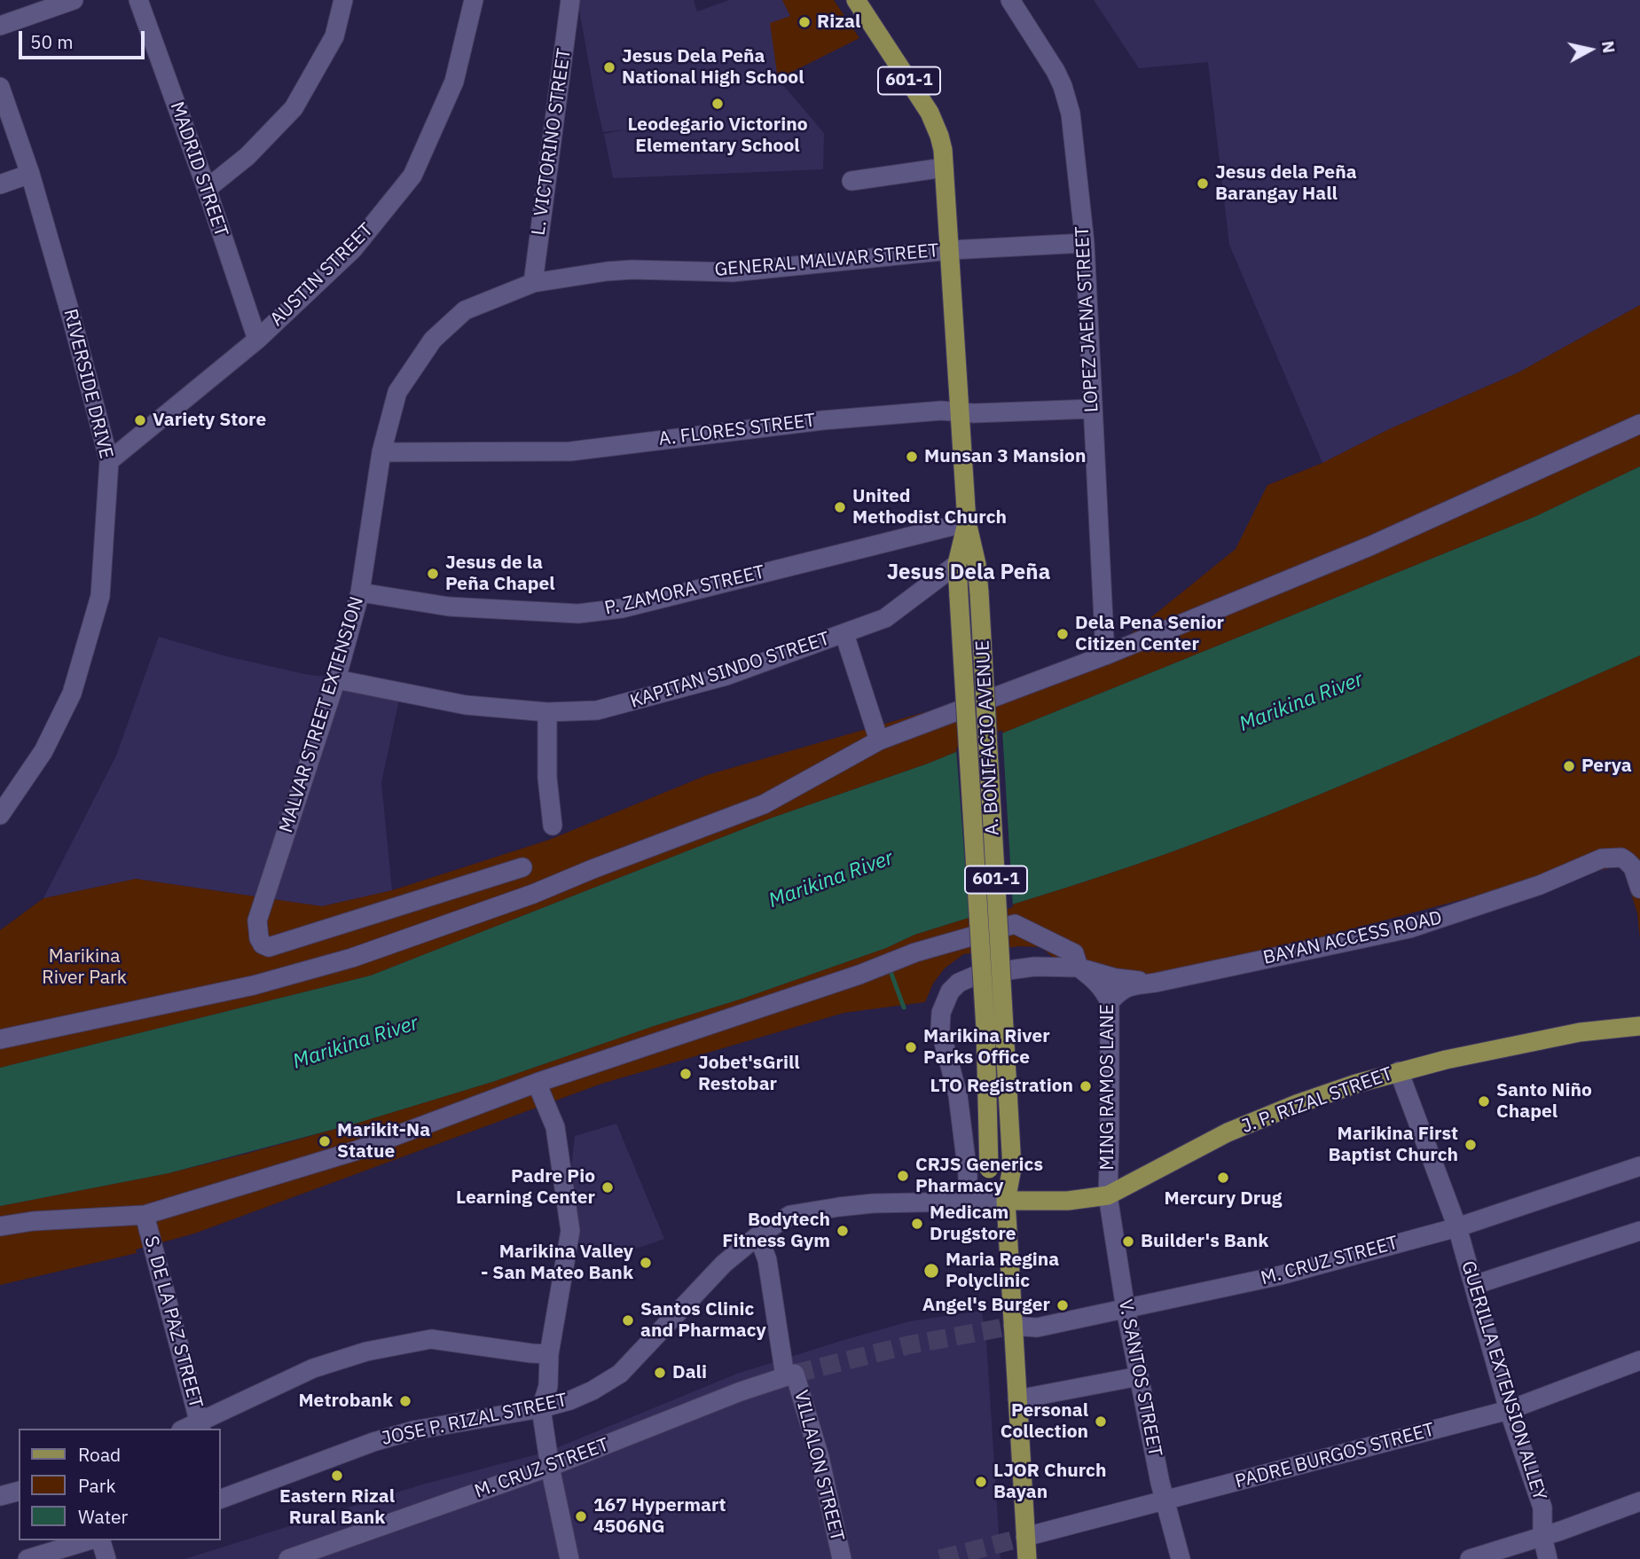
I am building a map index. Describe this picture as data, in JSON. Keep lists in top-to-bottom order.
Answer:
{
  "streets": {
    "main road": ["601-1", "A. BONIFACIO AVENUE", "J. P. RIZAL STREET"],
    "street": [
      "L. VICTORINO STREET",
      "MADRID STREET",
      "GENERAL MALVAR STREET",
      "AUSTIN STREET",
      "LOPEZ JAENA STREET",
      "RIVERSIDE DRIVE",
      "A. FLORES STREET",
      "P. ZAMORA STREET",
      "KAPITAN SINDO STREET",
      "MALVAR STREET EXTENSION",
      "BAYAN ACCESS ROAD",
      "MING RAMOS LANE",
      "M. CRUZ STREET",
      "S. DE LA PAZ STREET",
      "V. SANTOS STREET",
      "GUERILLA EXTENSION ALLEY",
      "JOSE P. RIZAL STREET",
      "PADRE BURGOS STREET",
      "VILLALON STREET"
    ]
  },
  "crossings": [
    ["601-1", "A. BONIFACIO AVENUE"],
    ["601-1", "J. P. RIZAL STREET"],
    ["601-1", "M. CRUZ STREET"],
    ["601-1", "JOSE P. RIZAL STREET"],
    ["601-1", "PADRE BURGOS STREET"],
    ["L. VICTORINO STREET", "GENERAL MALVAR STREET"],
    ["L. VICTORINO STREET", "MALVAR STREET EXTENSION"],
    ["MADRID STREET", "AUSTIN STREET"],
    ["GENERAL MALVAR STREET", "LOPEZ JAENA STREET"],
    ["GENERAL MALVAR STREET", "MALVAR STREET EXTENSION"],
    ["GENERAL MALVAR STREET", "A. BONIFACIO AVENUE"],
    ["AUSTIN STREET", "RIVERSIDE DRIVE"],
    ["LOPEZ JAENA STREET", "A. FLORES STREET"],
    ["A. FLORES STREET", "MALVAR STREET EXTENSION"],
    ["A. FLORES STREET", "A. BONIFACIO AVENUE"],
    ["P. ZAMORA STREET", "MALVAR STREET EXTENSION"],
    ["P. ZAMORA STREET", "A. BONIFACIO AVENUE"],
    ["KAPITAN SINDO STREET", "MALVAR STREET EXTENSION"],
    ["KAPITAN SINDO STREET", "A. BONIFACIO AVENUE"],
    ["A. BONIFACIO AVENUE", "J. P. RIZAL STREET"],
    ["A. BONIFACIO AVENUE", "JOSE P. RIZAL STREET"],
    ["BAYAN ACCESS ROAD", "MING RAMOS LANE"],
    ["MING RAMOS LANE", "J. P. RIZAL STREET"],
    ["MING RAMOS LANE", "S. DE LA PAZ STREET"],
    ["MING RAMOS LANE", "V. SANTOS STREET"],
    ["J. P. RIZAL STREET", "V. SANTOS STREET"],
    ["J. P. RIZAL STREET", "GUERILLA EXTENSION ALLEY"],
    ["J. P. RIZAL STREET", "JOSE P. RIZAL STREET"],
    ["M. CRUZ STREET", "V. SANTOS STREET"],
    ["M. CRUZ STREET", "GUERILLA EXTENSION ALLEY"],
    ["M. CRUZ STREET", "VILLALON STREET"],
    ["V. SANTOS STREET", "PADRE BURGOS STREET"],
    ["GUERILLA EXTENSION ALLEY", "PADRE BURGOS STREET"],
    ["JOSE P. RIZAL STREET", "VILLALON STREET"]
  ],
  "districts": ["Jesus Dela Peña"],
  "water": ["Marikina River"],
  "parks": ["Marikina River Park"],
  "places": [
    "Rizal",
    "Jesus Dela Peña National High School",
    "Leodegario Victorino Elementary School",
    "Jesus dela Peña Barangay Hall",
    "Variety Store",
    "Munsan 3 Mansion",
    "United Methodist Church",
    "Jesus de la Peña Chapel",
    "Dela Pena Senior Citizen Center",
    "Perya",
    "Marikina River Parks Office",
    "Jobet'sGrill Restobar",
    "LTO Registration",
    "Santo Niño Chapel",
    "Marikit-Na Statue",
    "Marikina First Baptist Church",
    "CRJS Generics Pharmacy",
    "Mercury Drug",
    "Padre Pio Learning Center",
    "Medicam Drugstore",
    "Bodytech Fitness Gym",
    "Builder's Bank",
    "Marikina Valley - San Mateo Bank",
    "Maria Regina Polyclinic",
    "Angel's Burger",
    "Santos Clinic and Pharmacy",
    "Dali",
    "Metrobank",
    "Personal Collection",
    "Eastern Rizal Rural Bank",
    "LJOR Church Bayan",
    "167 Hypermart 4506NG"
  ],
  "legend": ["Road", "Park", "Water"],
  "scale_bar": "50 m",
  "north": "right"
}
